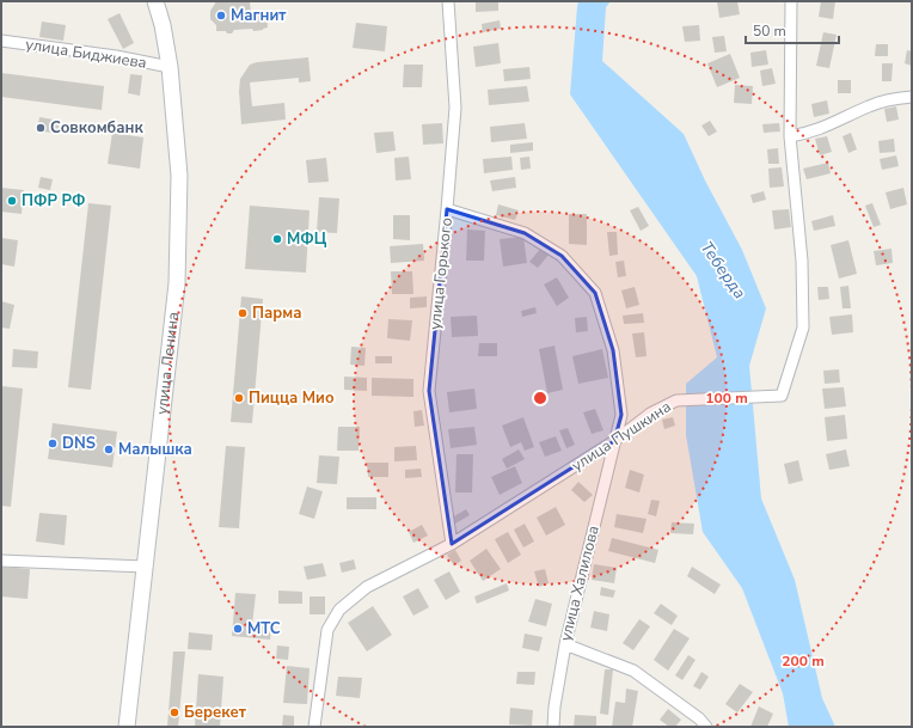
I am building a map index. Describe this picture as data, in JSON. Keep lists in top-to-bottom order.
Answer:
{
  "streets": {
    "main road": ["улица Ленина"],
    "street": [
      "улица Биджиева",
      "улица Горького",
      "улица Пушкина",
      "улица Халилова"
    ]
  },
  "crossings": [
    ["улица Биджиева", "улица Ленина"],
    ["улица Горького", "улица Пушкина"],
    ["улица Горького", "улица Халилова"],
    ["улица Пушкина", "улица Халилова"]
  ],
  "water": ["Теберда"],
  "places": [
    "Магнит",
    "Совкомбанк",
    "ПФР РФ",
    "МФЦ",
    "Парма",
    "Пицца Мио",
    "DNS",
    "Малышка",
    "МТС",
    "Берекет"
  ],
  "scale_bar": "50 m",
  "rings": ["100 m", "200 m"]
}
